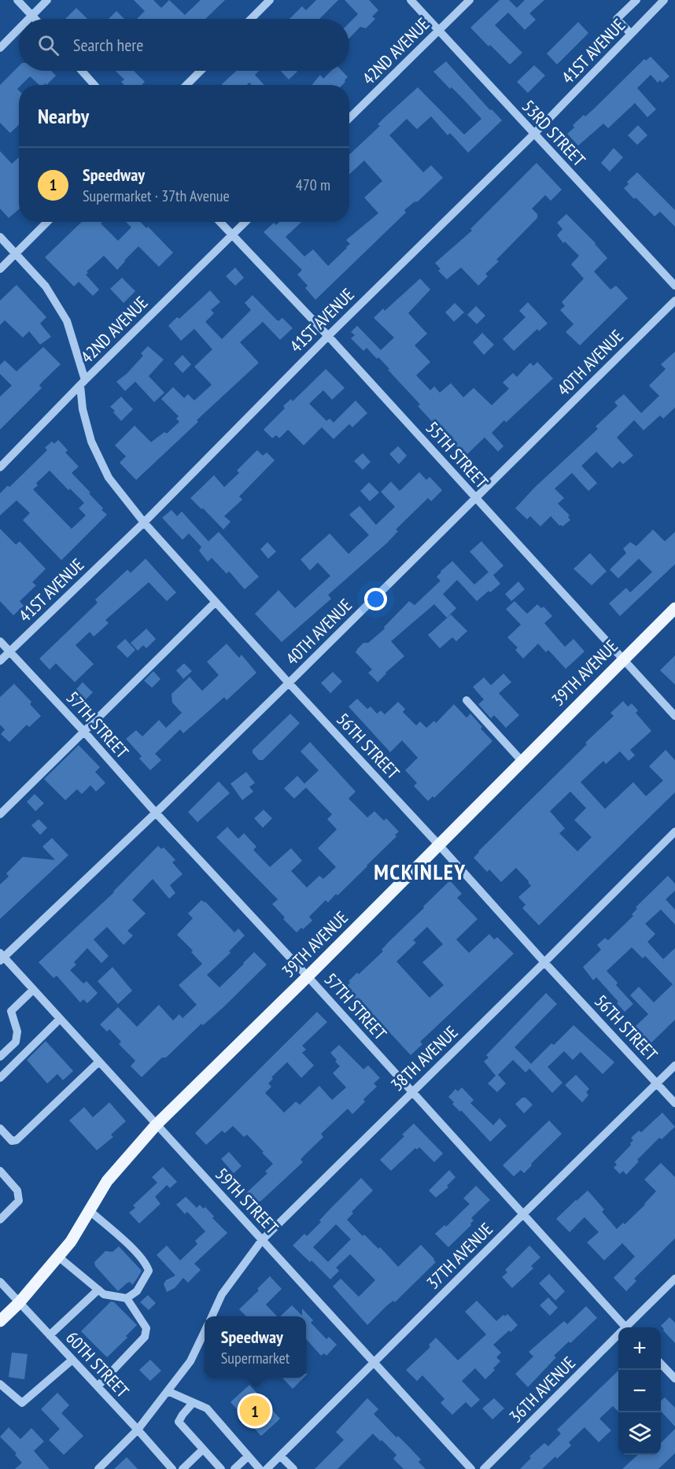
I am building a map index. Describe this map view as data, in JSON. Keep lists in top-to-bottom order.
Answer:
{
  "streets": {
    "main road": ["39TH AVENUE"],
    "street": [
      "42ND AVENUE",
      "41ST AVENUE",
      "53RD STREET",
      "40TH AVENUE",
      "55TH STREET",
      "57TH STREET",
      "56TH STREET",
      "38TH AVENUE",
      "59TH STREET",
      "37TH AVENUE",
      "60TH STREET",
      "36TH AVENUE"
    ]
  },
  "crossings": [
    ["42ND AVENUE", "53RD STREET"],
    ["42ND AVENUE", "55TH STREET"],
    ["42ND AVENUE", "56TH STREET"],
    ["41ST AVENUE", "53RD STREET"],
    ["41ST AVENUE", "55TH STREET"],
    ["41ST AVENUE", "57TH STREET"],
    ["41ST AVENUE", "56TH STREET"],
    ["40TH AVENUE", "55TH STREET"],
    ["40TH AVENUE", "57TH STREET"],
    ["40TH AVENUE", "56TH STREET"],
    ["40TH AVENUE", "59TH STREET"],
    ["55TH STREET", "39TH AVENUE"],
    ["39TH AVENUE", "57TH STREET"],
    ["39TH AVENUE", "56TH STREET"],
    ["39TH AVENUE", "59TH STREET"],
    ["39TH AVENUE", "60TH STREET"],
    ["57TH STREET", "38TH AVENUE"],
    ["57TH STREET", "37TH AVENUE"],
    ["56TH STREET", "38TH AVENUE"],
    ["56TH STREET", "37TH AVENUE"],
    ["38TH AVENUE", "59TH STREET"],
    ["59TH STREET", "37TH AVENUE"]
  ],
  "districts": ["MCKINLEY"],
  "page": {
    "search": "Search here",
    "heading": "Nearby",
    "list": [
      {
        "mark": "1",
        "name": "Speedway",
        "note": "Supermarket · 37th Avenue",
        "value": "470 m"
      }
    ],
    "popup": ["Speedway", "Supermarket"],
    "map_buttons": ["+", "−"],
    "pins": "1"
  }
}
